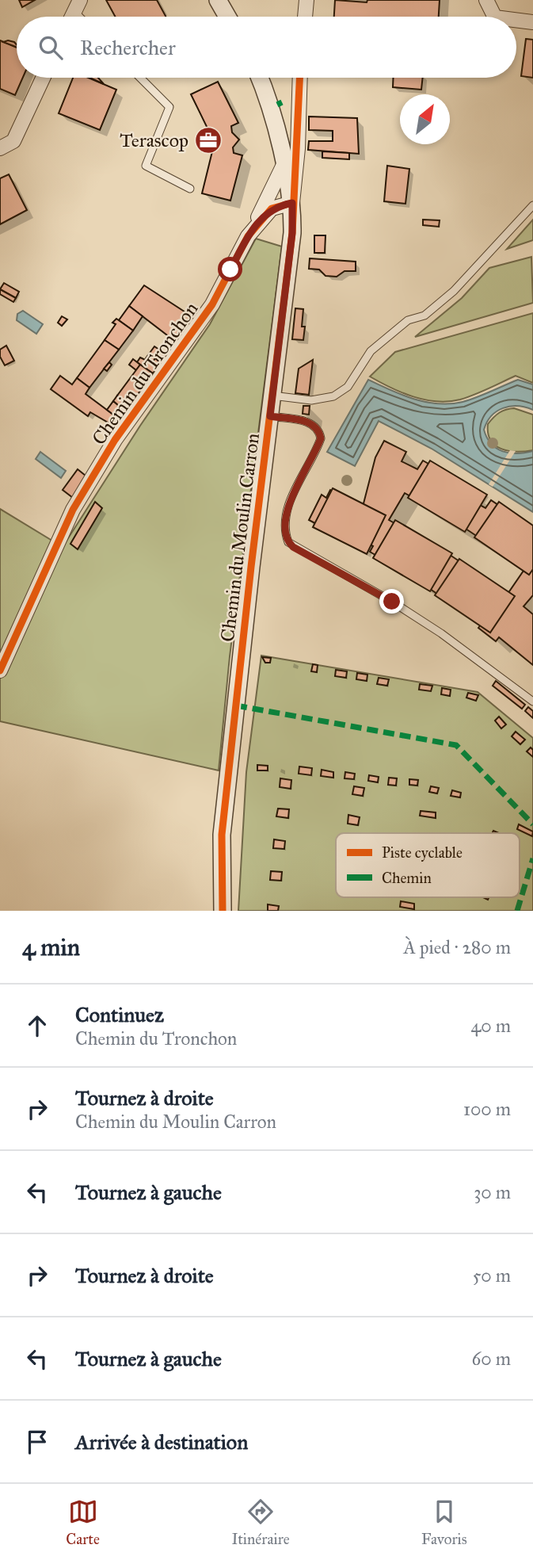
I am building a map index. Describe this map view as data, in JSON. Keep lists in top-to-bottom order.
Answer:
{
  "streets": {
    "street": ["Chemin du Tronchon", "Chemin du Moulin Carron"]
  },
  "crossings": [
    ["Chemin du Tronchon", "Chemin du Moulin Carron"]
  ],
  "places": {
    "office": ["Terascop"]
  },
  "legend": ["Piste cyclable", "Chemin"],
  "north": "top right",
  "page": {
    "search": "Rechercher",
    "heading": ["4 min", "À pied · 280 m"],
    "list": [
      ["Continuez", "Chemin du Tronchon", "40 m"],
      ["Tournez à droite", "Chemin du Moulin Carron", "100 m"],
      ["Tournez à gauche", "30 m"],
      ["Tournez à droite", "50 m"],
      ["Tournez à gauche", "60 m"],
      "Arrivée à destination"
    ],
    "nav": ["Carte", "Itinéraire", "Favoris"]
  }
}
